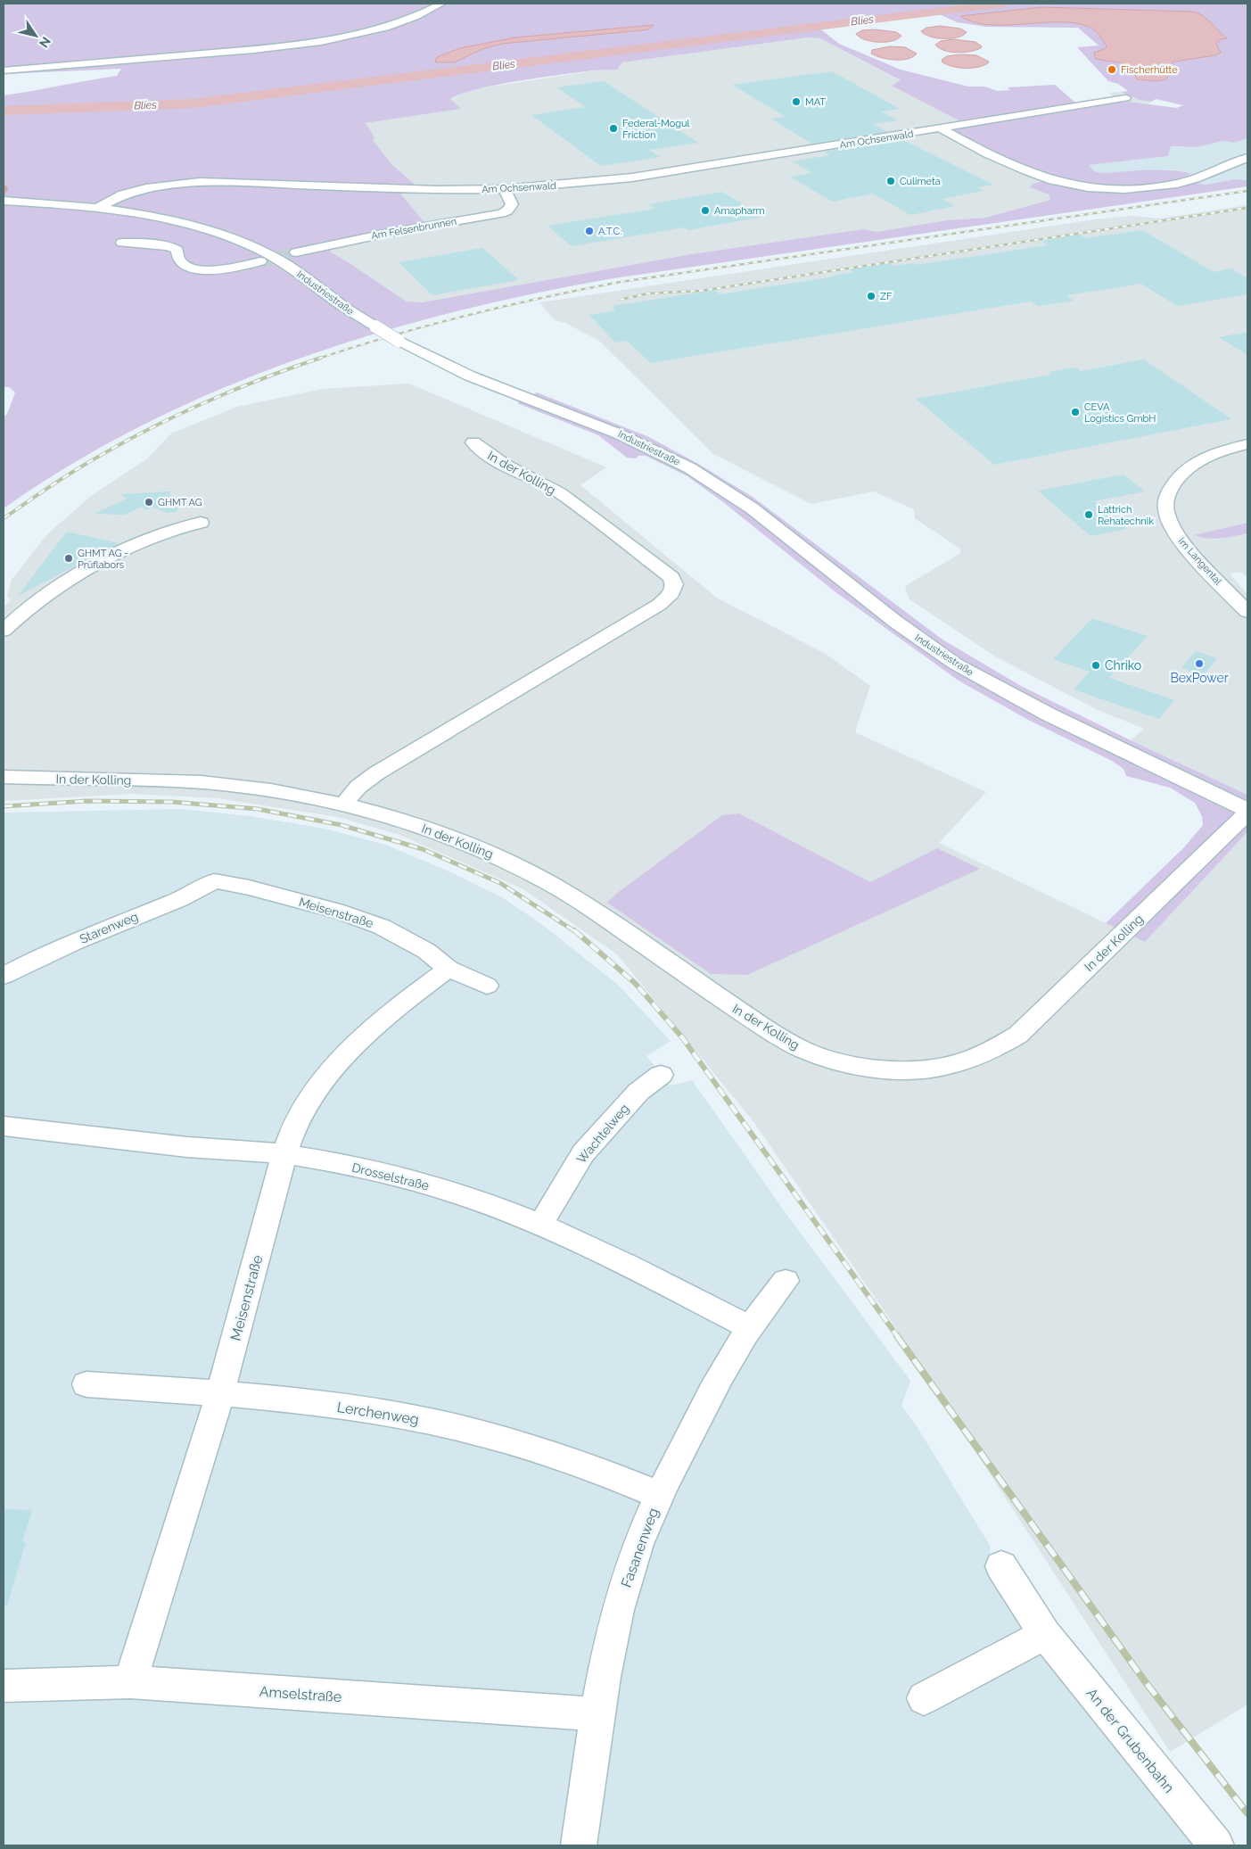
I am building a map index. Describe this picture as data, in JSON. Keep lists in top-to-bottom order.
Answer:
{
  "streets": {
    "street": [
      "Am Ochsenwald",
      "Am Felsenbrunnen",
      "Industriestraße",
      "In der Kolling",
      "Im Langental",
      "Meisenstraße",
      "Starenweg",
      "Wachtelweg",
      "Drosselstraße",
      "Lerchenweg",
      "Fasanenweg",
      "Amselstraße",
      "An der Grubenbahn"
    ]
  },
  "crossings": [
    ["Am Ochsenwald", "Am Felsenbrunnen"],
    ["Am Ochsenwald", "Industriestraße"],
    ["Industriestraße", "In der Kolling"],
    ["Meisenstraße", "Starenweg"],
    ["Meisenstraße", "Drosselstraße"],
    ["Meisenstraße", "Lerchenweg"],
    ["Meisenstraße", "Amselstraße"],
    ["Wachtelweg", "Drosselstraße"],
    ["Drosselstraße", "Fasanenweg"],
    ["Lerchenweg", "Fasanenweg"],
    ["Fasanenweg", "Amselstraße"]
  ],
  "water": ["Blies"],
  "places": [
    "Fischerhütte",
    "MAT",
    "Federal-Mogul Friction",
    "Culimeta",
    "Amapharm",
    "A.T.C.",
    "ZF",
    "CEVA Logistics GmbH",
    "GHMT AG",
    "Lattrich Rehatechnik",
    "GHMT AG - Prüflabors",
    "BexPower",
    "Chriko"
  ],
  "north": "bottom right"
}
